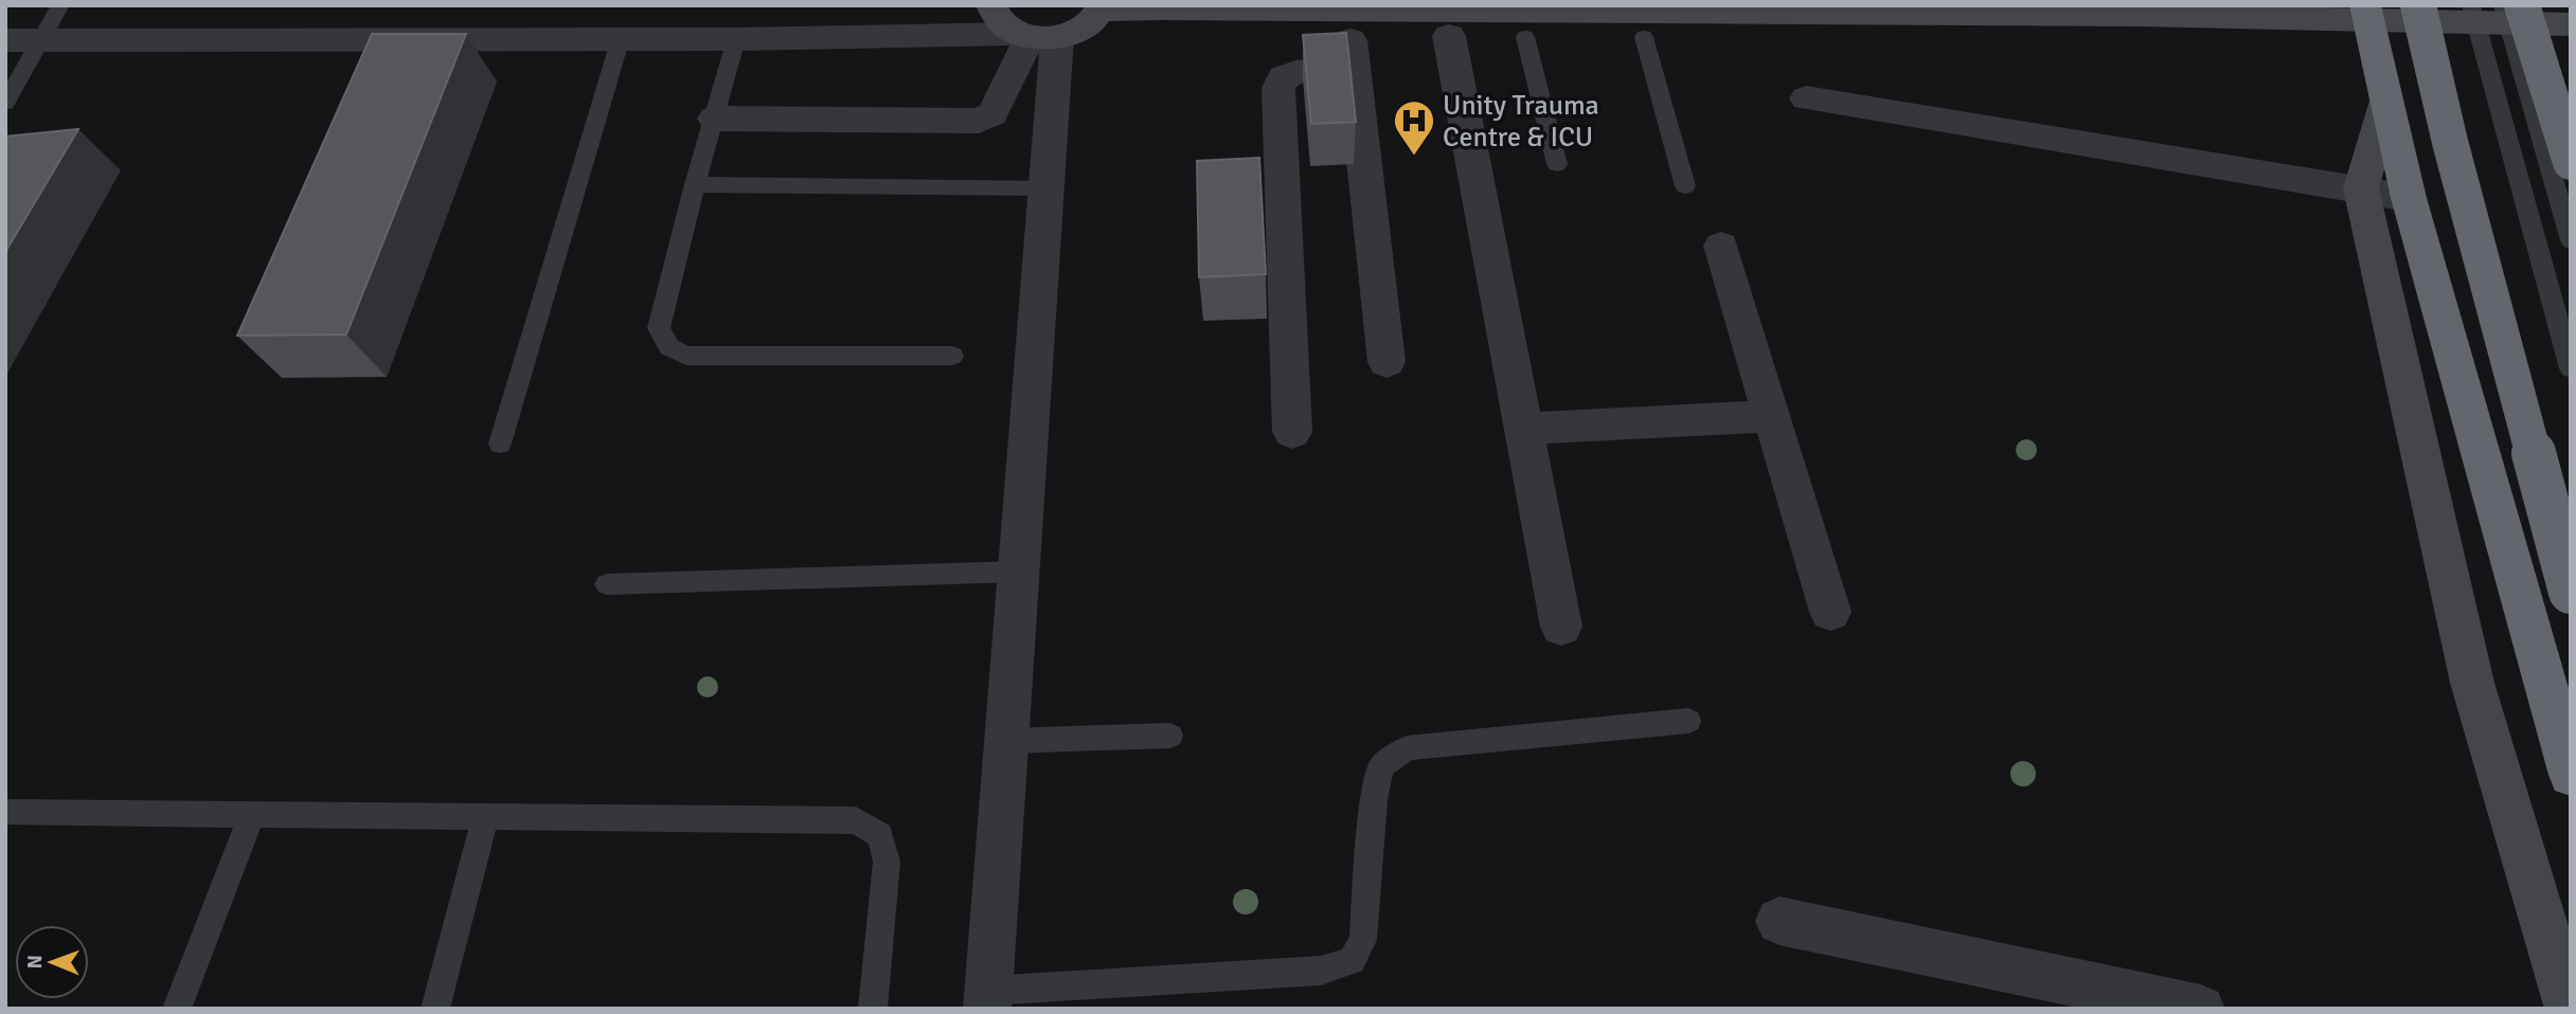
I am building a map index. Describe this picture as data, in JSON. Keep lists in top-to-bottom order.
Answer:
{
  "places": {
    "hospital": ["Unity Trauma Centre & ICU"]
  },
  "north": "left"
}
